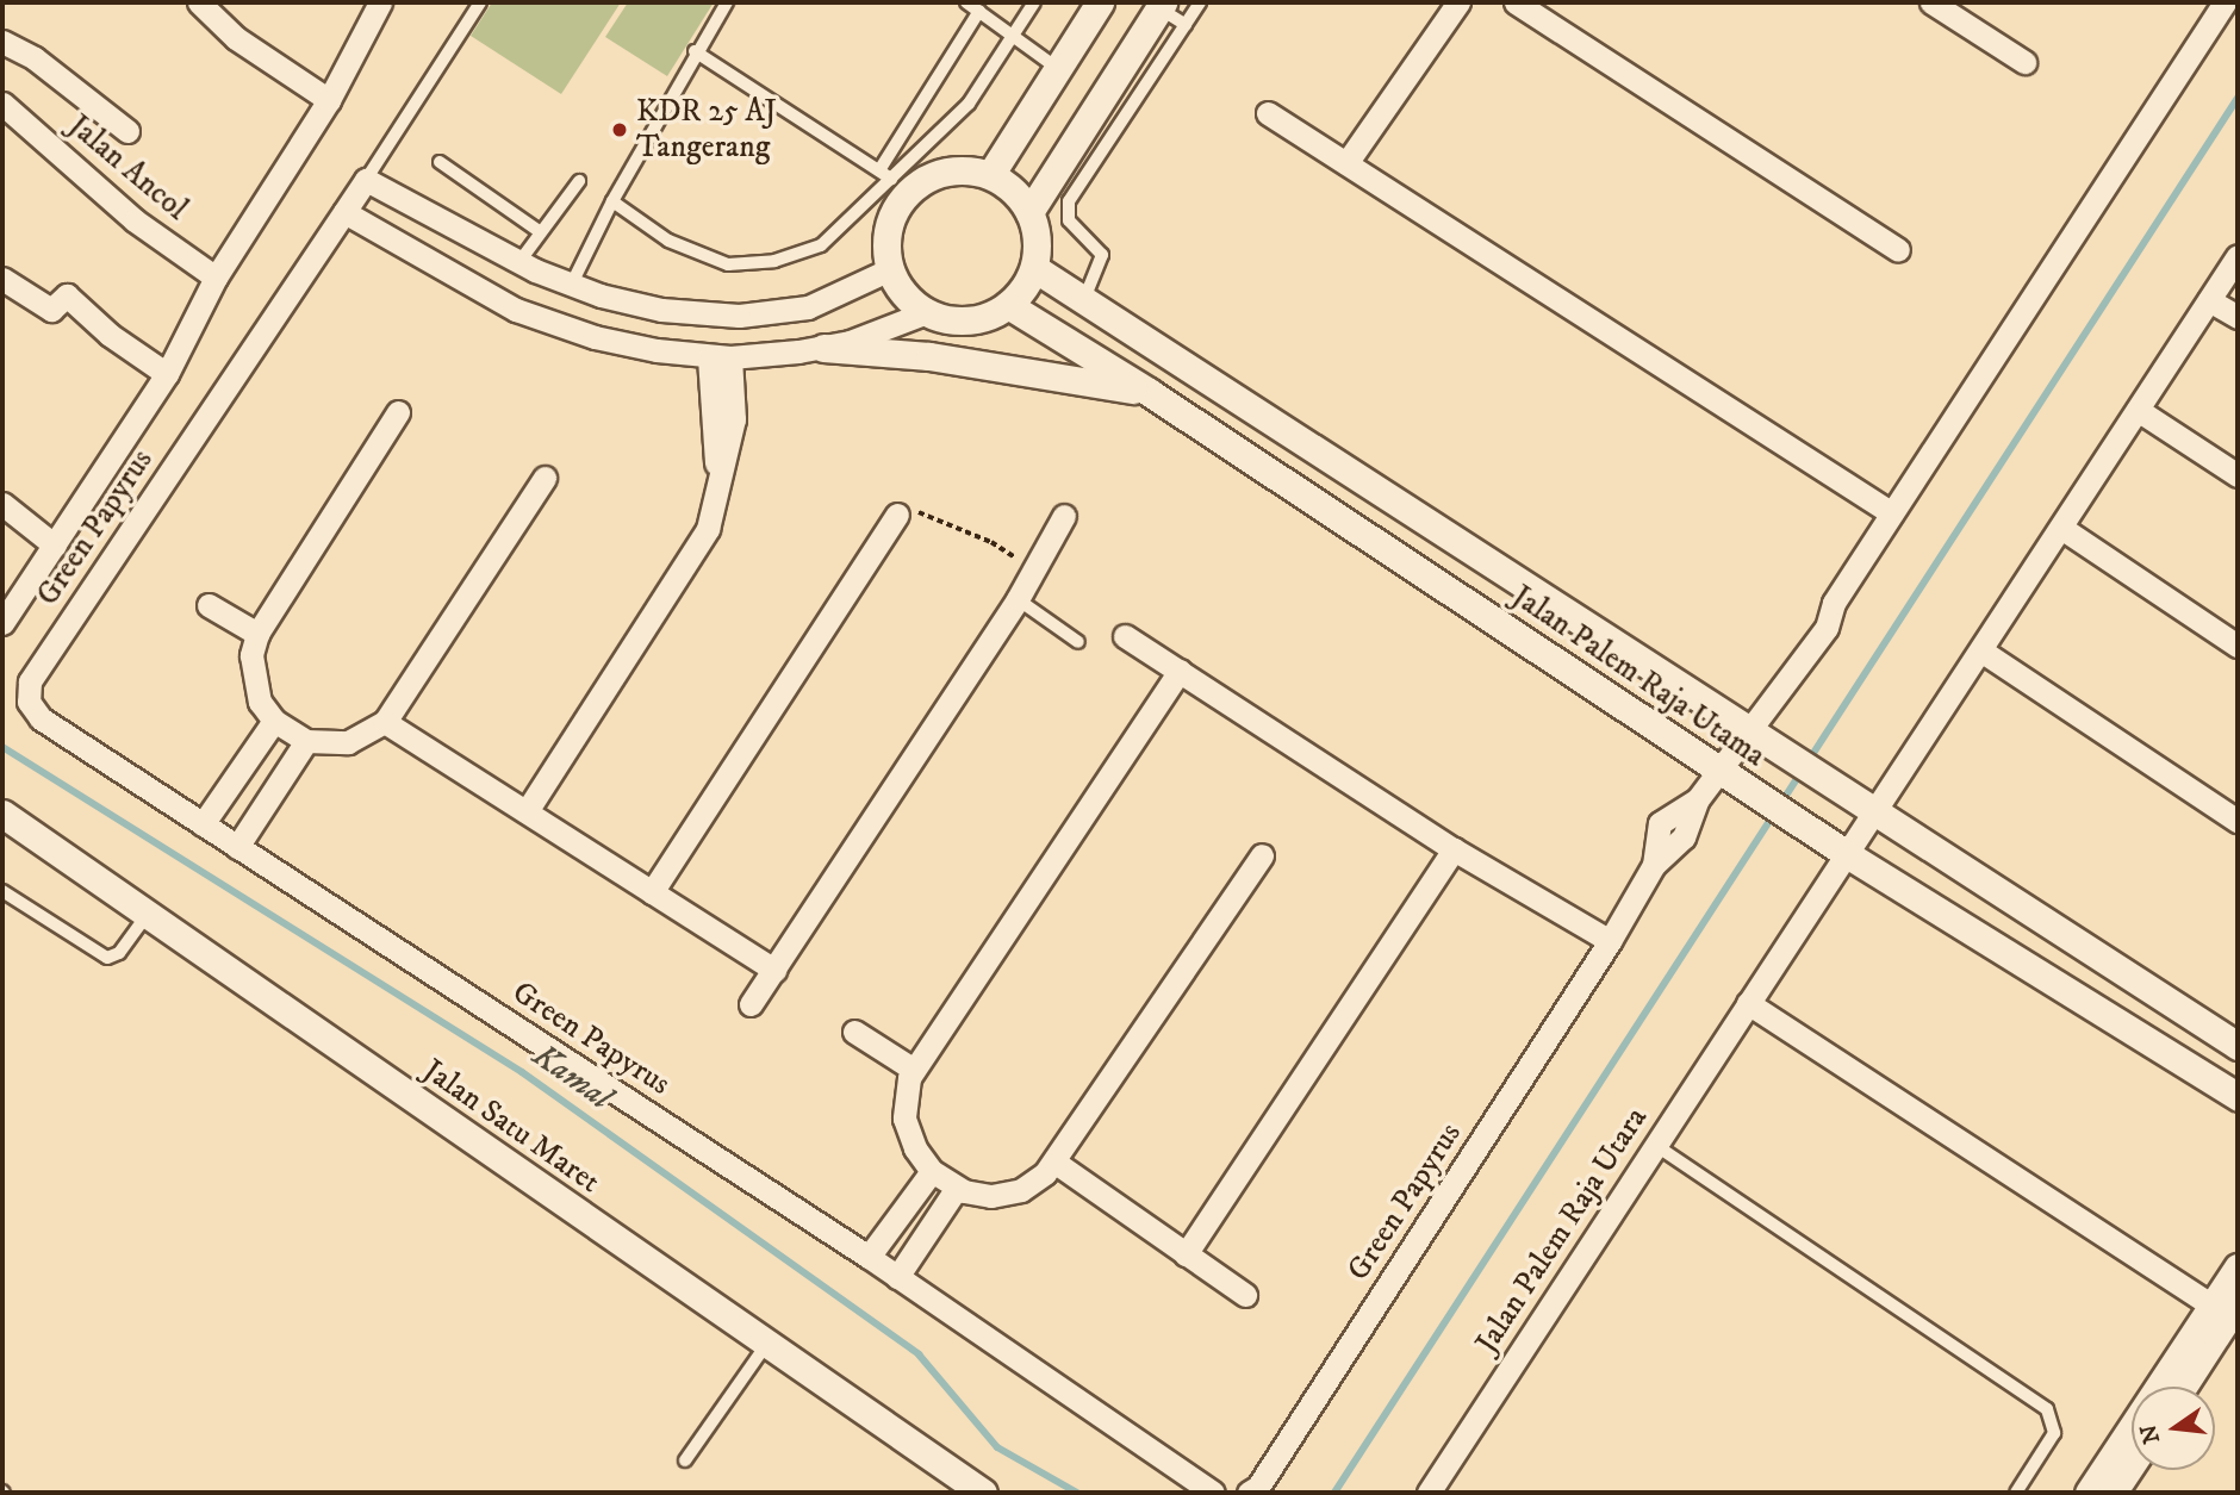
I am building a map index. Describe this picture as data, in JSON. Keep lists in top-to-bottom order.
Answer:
{
  "streets": {
    "street": [
      "Jalan Ancol",
      "Green Papyrus",
      "Jalan Palem Raja Utama",
      "Jalan Satu Maret",
      "Jalan Palem Raja Utara"
    ]
  },
  "crossings": [
    ["Green Papyrus", "Jalan Palem Raja Utama"],
    ["Jalan Palem Raja Utama", "Jalan Palem Raja Utara"]
  ],
  "water": ["Kamal"],
  "places": ["KDR 25 AJ Tangerang"],
  "north": "left"
}
